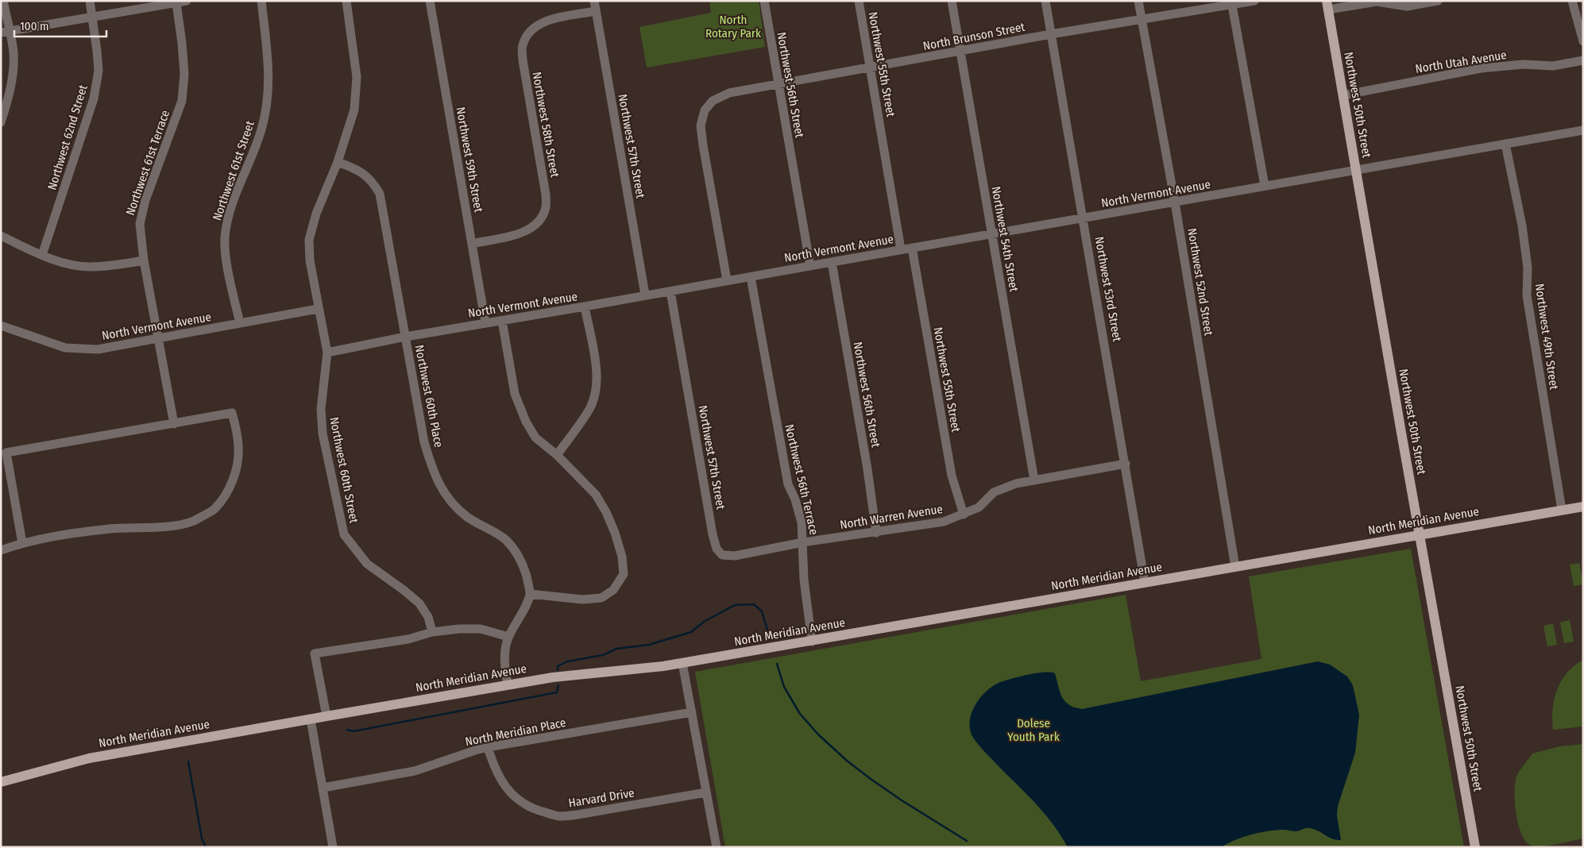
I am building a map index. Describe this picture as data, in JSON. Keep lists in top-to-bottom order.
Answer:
{
  "streets": {
    "main road": ["Northwest 50th Street", "North Meridian Avenue"],
    "street": [
      "North Brunson Street",
      "North Utah Avenue",
      "Northwest 55th Street",
      "Northwest 56th Street",
      "Northwest 58th Street",
      "Northwest 62nd Street",
      "Northwest 57th Street",
      "Northwest 59th Street",
      "Northwest 61st Terrace",
      "Northwest 61st Street",
      "North Vermont Avenue",
      "Northwest 54th Street",
      "Northwest 52nd Street",
      "Northwest 53rd Street",
      "Northwest 49th Street",
      "Northwest 60th Place",
      "Northwest 60th Street",
      "Northwest 56th Terrace",
      "North Warren Avenue",
      "North Meridian Place",
      "Harvard Drive"
    ]
  },
  "crossings": [
    ["North Brunson Street", "Northwest 55th Street"],
    ["North Brunson Street", "Northwest 56th Street"],
    ["North Brunson Street", "North Vermont Avenue"],
    ["North Brunson Street", "Northwest 54th Street"],
    ["North Brunson Street", "Northwest 52nd Street"],
    ["North Brunson Street", "Northwest 53rd Street"],
    ["North Utah Avenue", "Northwest 50th Street"],
    ["Northwest 55th Street", "North Vermont Avenue"],
    ["Northwest 55th Street", "North Warren Avenue"],
    ["Northwest 56th Street", "North Vermont Avenue"],
    ["Northwest 56th Street", "North Warren Avenue"],
    ["Northwest 50th Street", "North Vermont Avenue"],
    ["Northwest 50th Street", "North Meridian Avenue"],
    ["Northwest 58th Street", "Northwest 57th Street"],
    ["Northwest 58th Street", "Northwest 59th Street"],
    ["Northwest 57th Street", "North Vermont Avenue"],
    ["Northwest 57th Street", "North Warren Avenue"],
    ["Northwest 59th Street", "North Vermont Avenue"],
    ["Northwest 61st Terrace", "North Vermont Avenue"],
    ["Northwest 61st Street", "North Vermont Avenue"],
    ["North Vermont Avenue", "Northwest 54th Street"],
    ["North Vermont Avenue", "Northwest 52nd Street"],
    ["North Vermont Avenue", "Northwest 53rd Street"],
    ["North Vermont Avenue", "Northwest 60th Place"],
    ["North Vermont Avenue", "Northwest 60th Street"],
    ["North Vermont Avenue", "Northwest 56th Terrace"],
    ["Northwest 54th Street", "North Warren Avenue"],
    ["Northwest 52nd Street", "North Meridian Avenue"],
    ["Northwest 53rd Street", "North Warren Avenue"],
    ["Northwest 53rd Street", "North Meridian Avenue"],
    ["Northwest 49th Street", "North Meridian Avenue"],
    ["Northwest 60th Place", "Northwest 60th Street"],
    ["Northwest 56th Terrace", "North Warren Avenue"],
    ["Northwest 56th Terrace", "North Meridian Avenue"],
    ["North Meridian Place", "Harvard Drive"]
  ],
  "parks": ["North Rotary Park", "Dolese Youth Park"],
  "scale_bar": "100 m"
}
